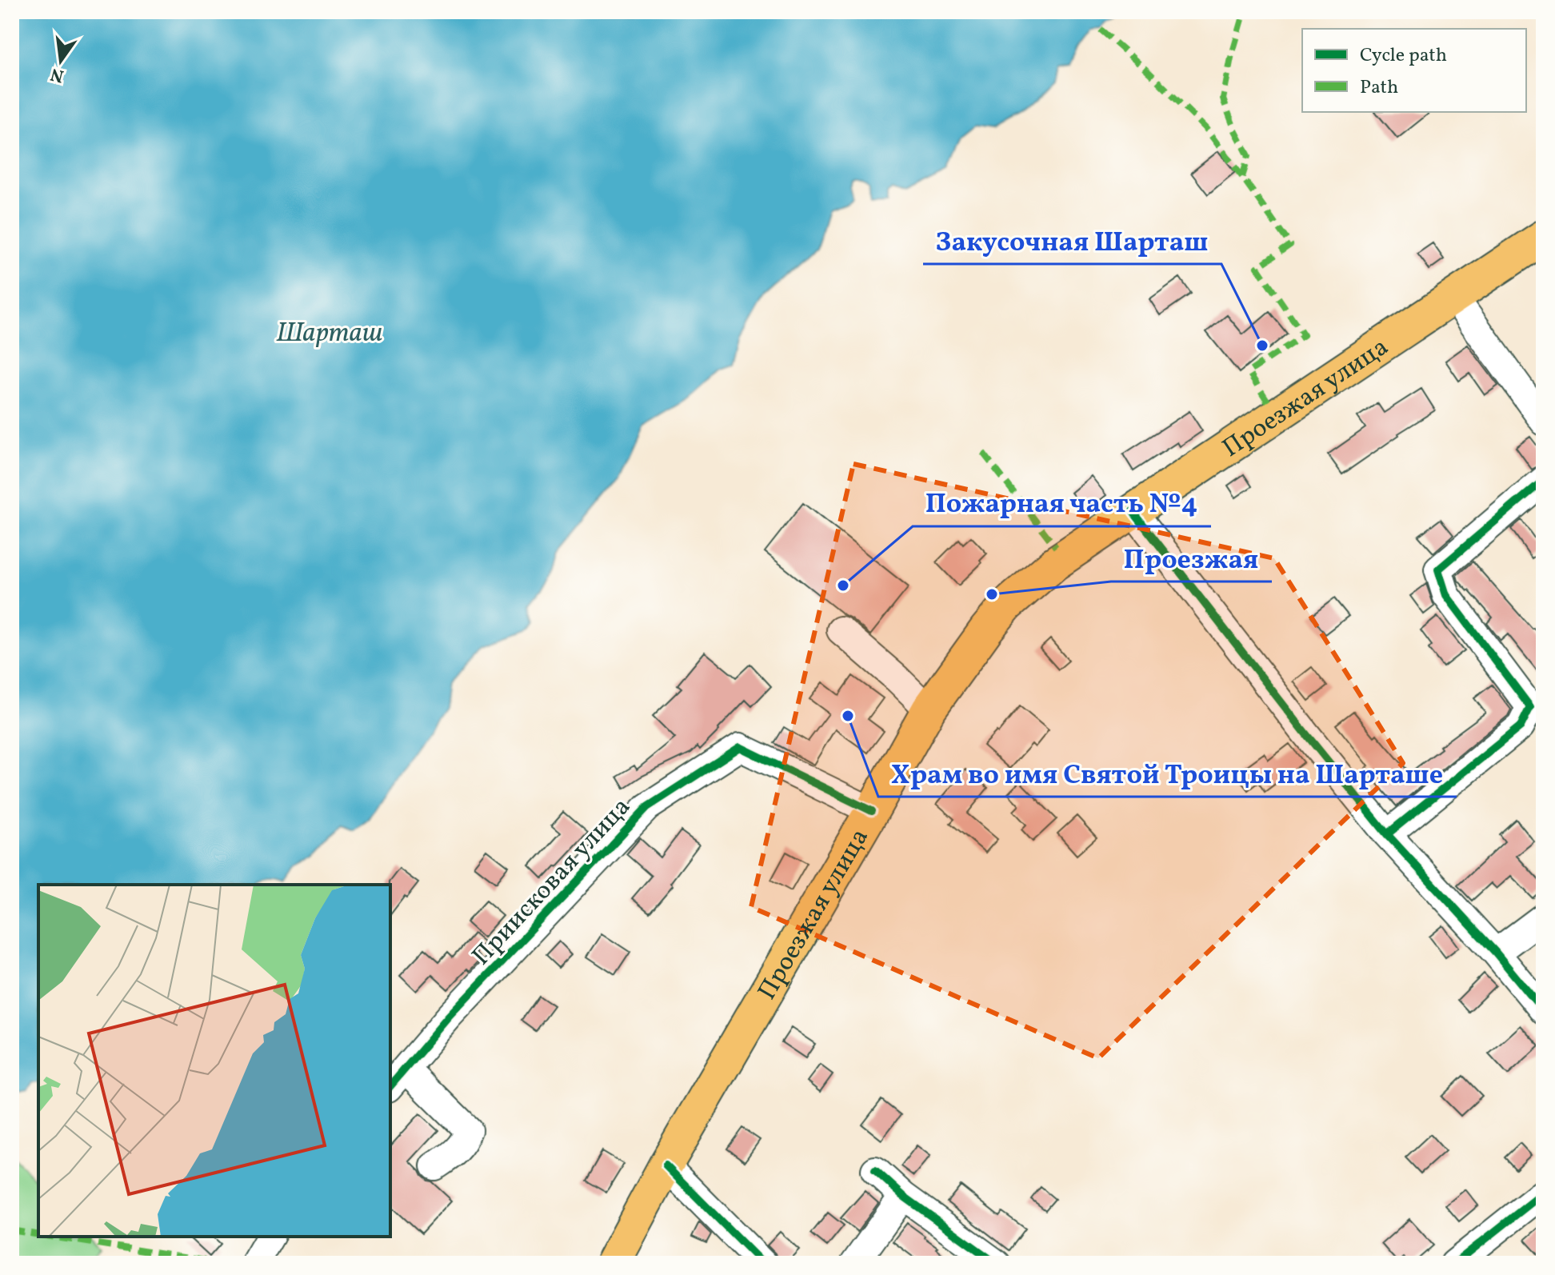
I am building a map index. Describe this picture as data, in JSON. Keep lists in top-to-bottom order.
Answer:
{
  "streets": {
    "main road": ["Проезжая улица"],
    "street": ["Приисковая улица"]
  },
  "crossings": [
    ["Проезжая улица", "Приисковая улица"]
  ],
  "water": ["Шарташ"],
  "places": [
    "Закусочная Шарташ",
    "Пожарная часть №4",
    "Проезжая",
    "Храм во имя Святой Троицы на Шарташе"
  ],
  "legend": ["Cycle path", "Path"],
  "north": "bottom"
}
